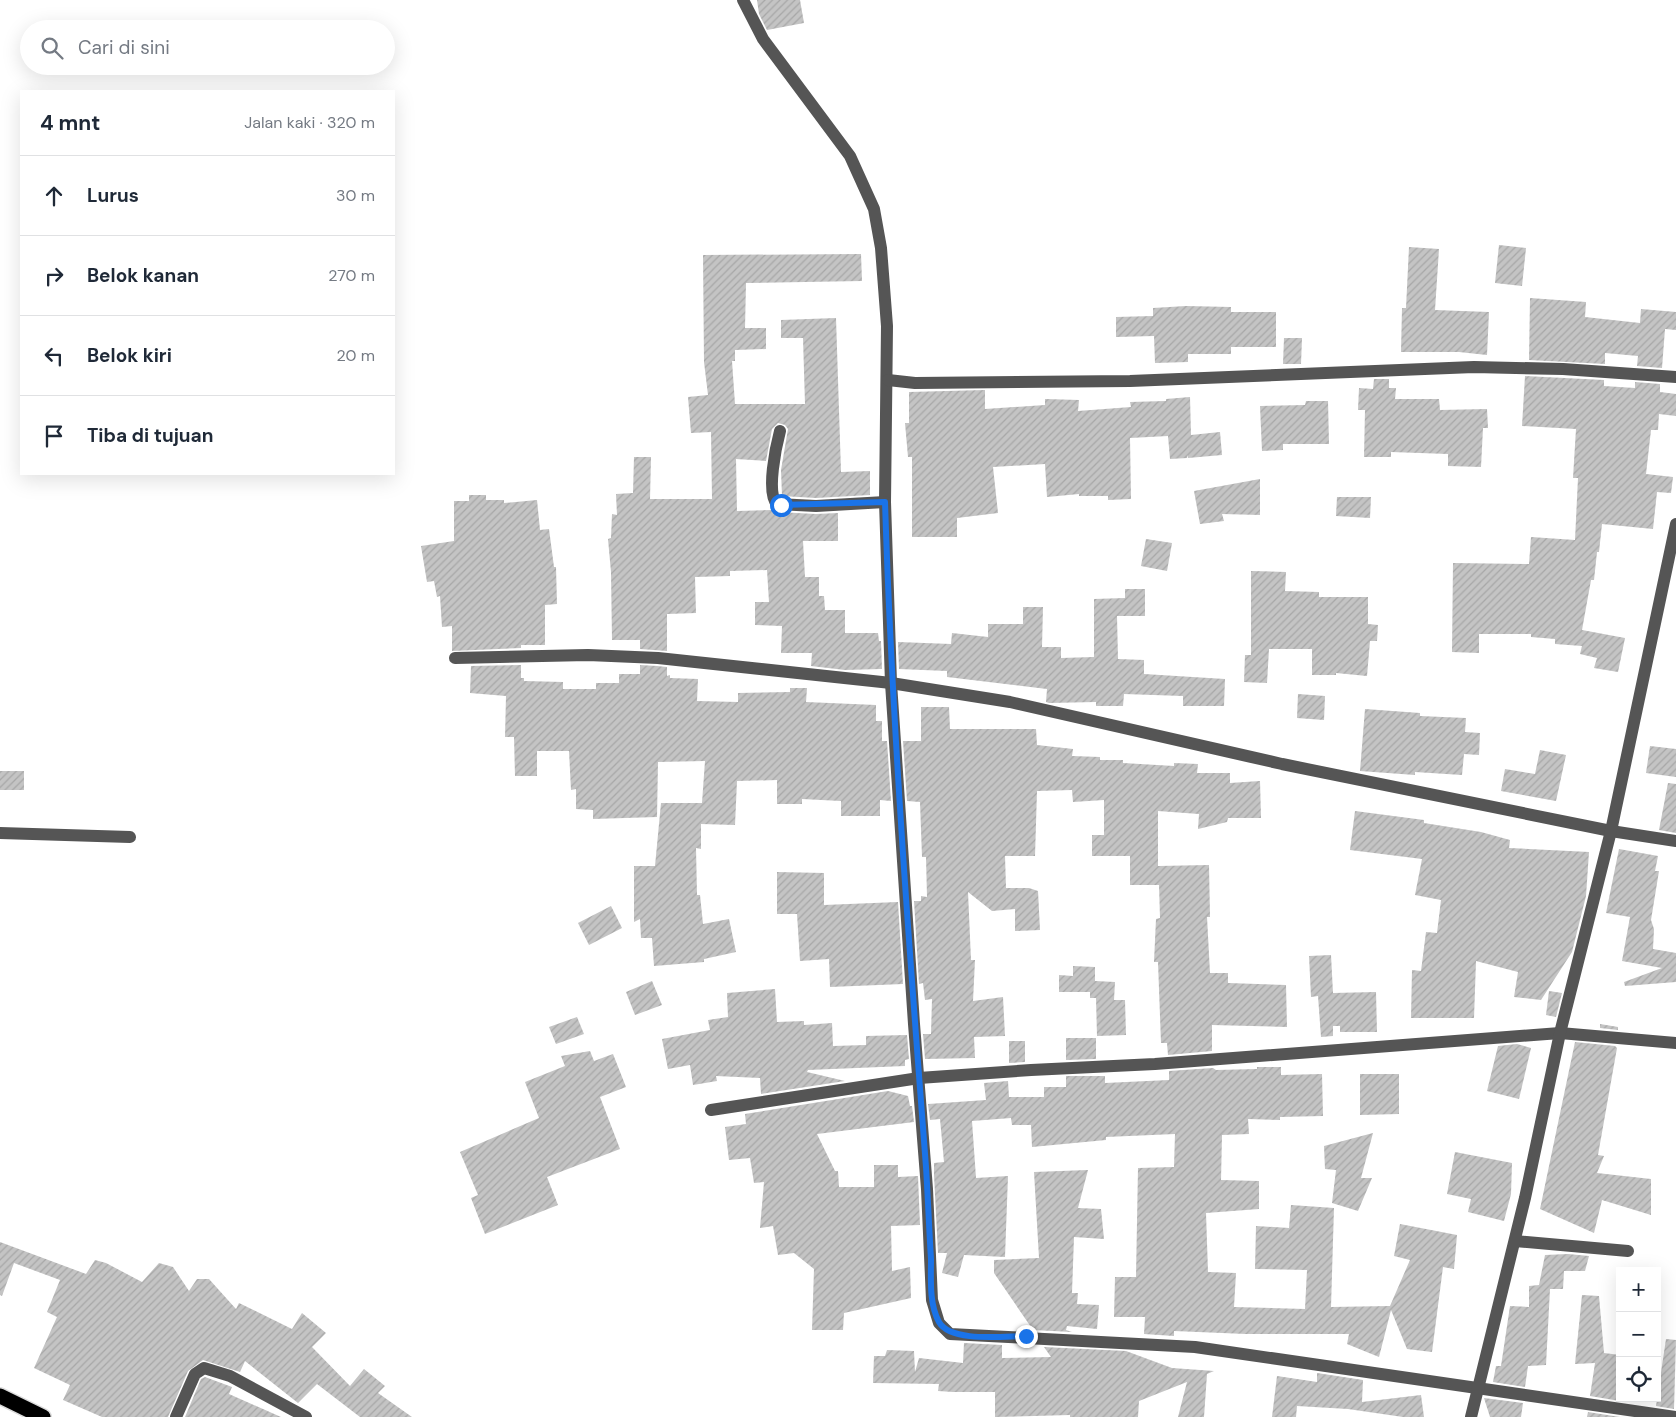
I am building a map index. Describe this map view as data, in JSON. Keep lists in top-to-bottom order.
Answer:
{
  "page": {
    "search": "Cari di sini",
    "heading": ["4 mnt", "Jalan kaki · 320 m"],
    "list": [
      ["Lurus", "30 m"],
      ["Belok kanan", "270 m"],
      ["Belok kiri", "20 m"],
      "Tiba di tujuan"
    ],
    "map_buttons": ["+", "−"]
  }
}
